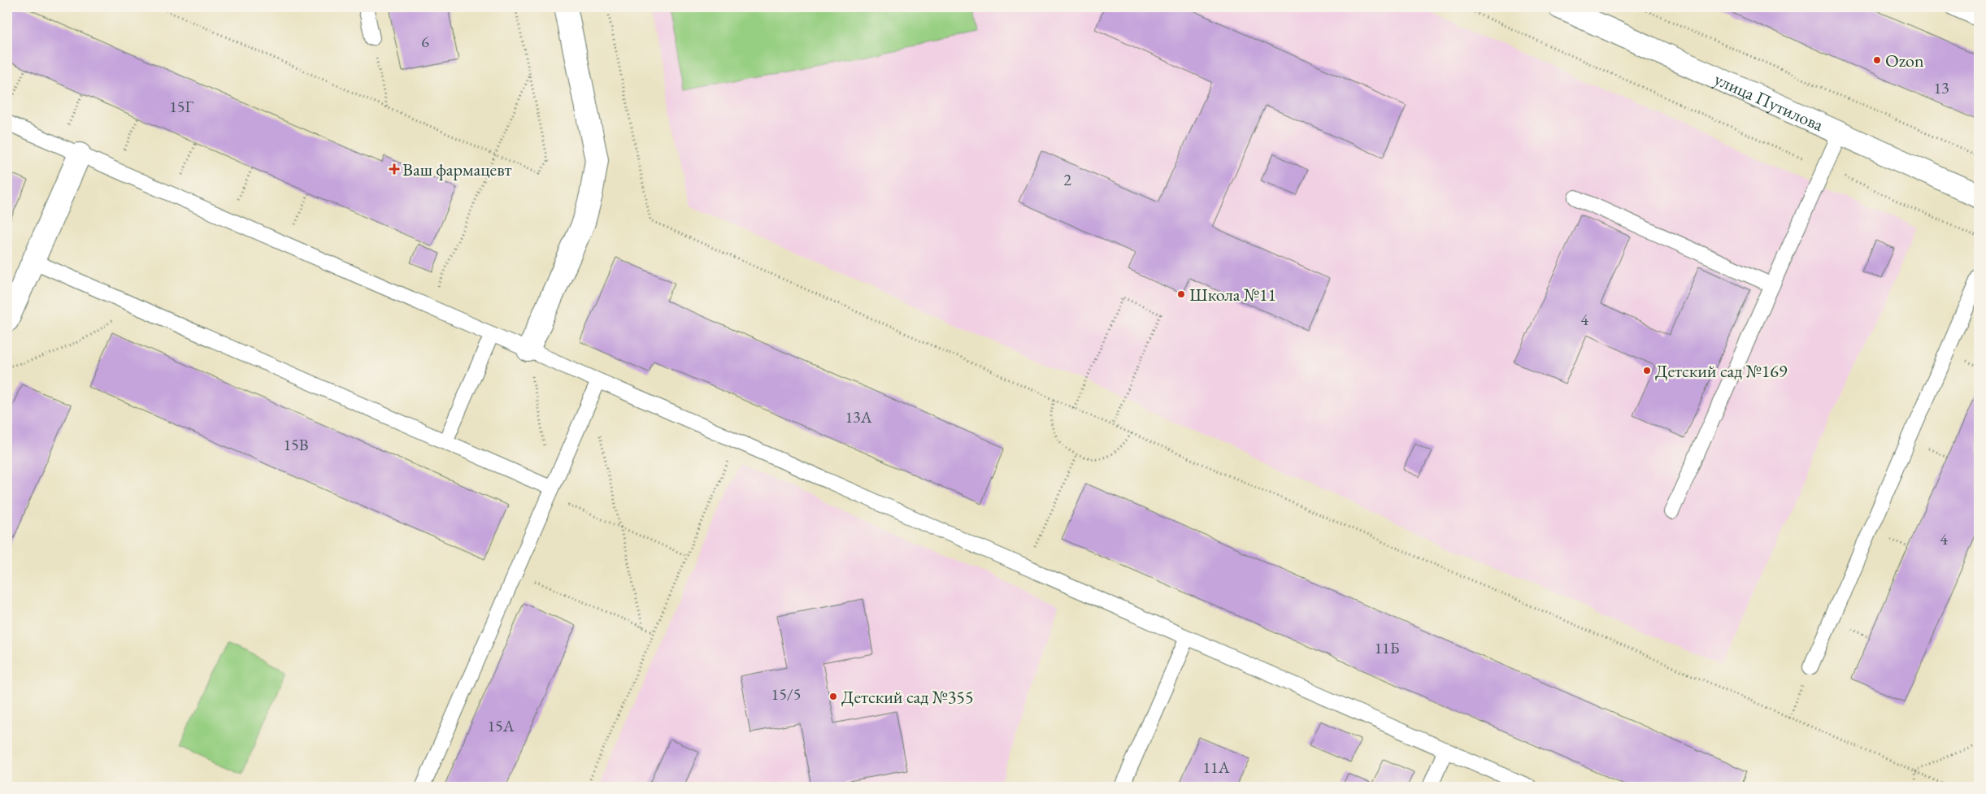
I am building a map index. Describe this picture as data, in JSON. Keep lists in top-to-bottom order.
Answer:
{
  "streets": {
    "street": ["улица Путилова"]
  },
  "places": {
    "other": [
      "Ozon",
      "Школа №11",
      "Детский сад №169",
      "Детский сад №355"
    ],
    "health": ["Ваш фармацевт"]
  },
  "house_numbers": [
    "6",
    "13",
    "15Г",
    "2",
    "4",
    "13А",
    "15В",
    "4",
    "11Б",
    "15/5",
    "15А",
    "11А"
  ]
}
